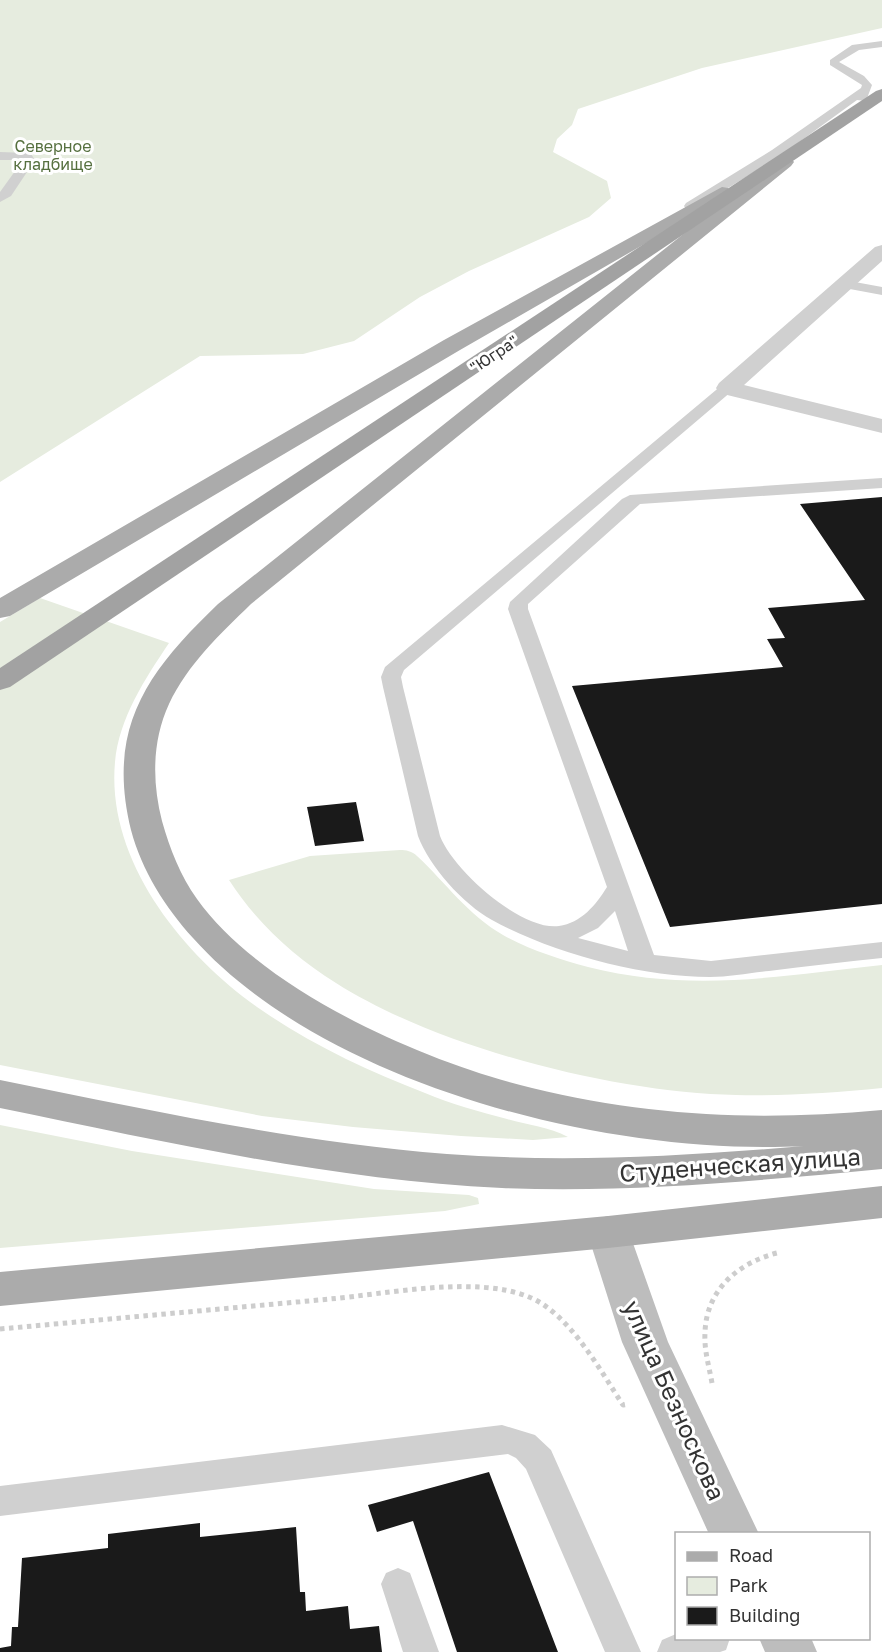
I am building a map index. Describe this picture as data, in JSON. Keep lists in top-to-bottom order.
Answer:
{
  "streets": {
    "highway": ["\"Югра\""],
    "main road": ["Студенческая улица", "улица Безноскова"]
  },
  "parks": ["Северное кладбище"],
  "legend": ["Road", "Park", "Building"]
}
